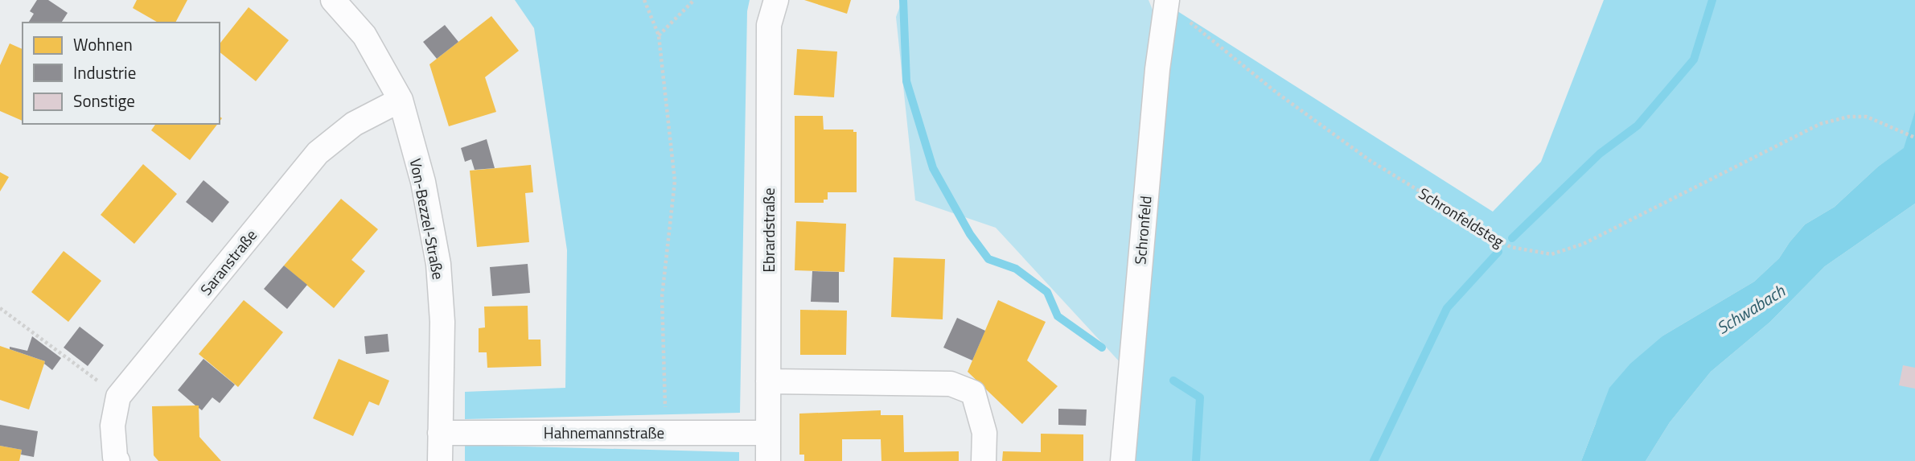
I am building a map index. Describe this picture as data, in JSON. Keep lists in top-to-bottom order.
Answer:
{
  "streets": {
    "street": [
      "Von-Bezzel-Straße",
      "Ebrardstraße",
      "Schronfeld",
      "Saranstraße",
      "Hahnemannstraße"
    ],
    "path": ["Schronfeldsteg"]
  },
  "crossings": [
    ["Schronfeldsteg", "Schronfeld"],
    ["Von-Bezzel-Straße", "Saranstraße"],
    ["Von-Bezzel-Straße", "Hahnemannstraße"],
    ["Ebrardstraße", "Hahnemannstraße"]
  ],
  "water": ["Schwabach"],
  "legend": ["Wohnen", "Industrie", "Sonstige"]
}
